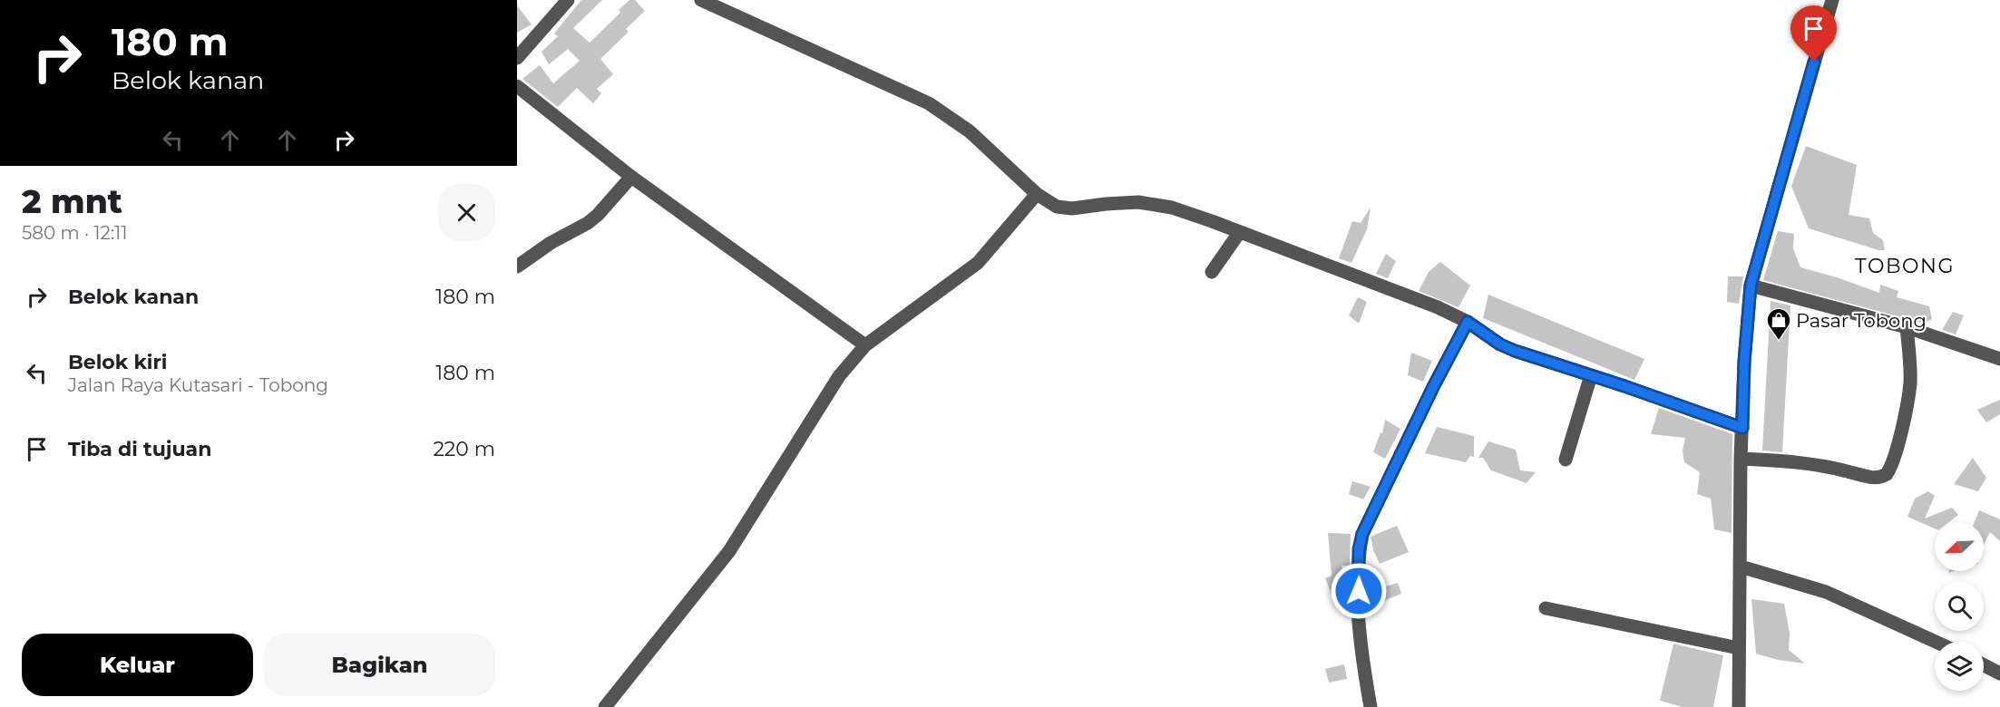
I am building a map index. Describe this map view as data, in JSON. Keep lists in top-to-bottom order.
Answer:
{
  "districts": ["TOBONG"],
  "places": {
    "shop": ["Pasar Tobong"]
  },
  "north": "bottom left",
  "page": {
    "turn": ["180 m", "Belok kanan"],
    "heading": ["2 mnt", "580 m · 12:11"],
    "list": [
      {
        "name": "Belok kanan",
        "value": "180 m"
      },
      {
        "name": "Belok kiri",
        "note": "Jalan Raya Kutasari - Tobong",
        "value": "180 m"
      },
      {
        "name": "Tiba di tujuan",
        "value": "220 m"
      }
    ],
    "buttons": ["Keluar", "Bagikan"]
  }
}
